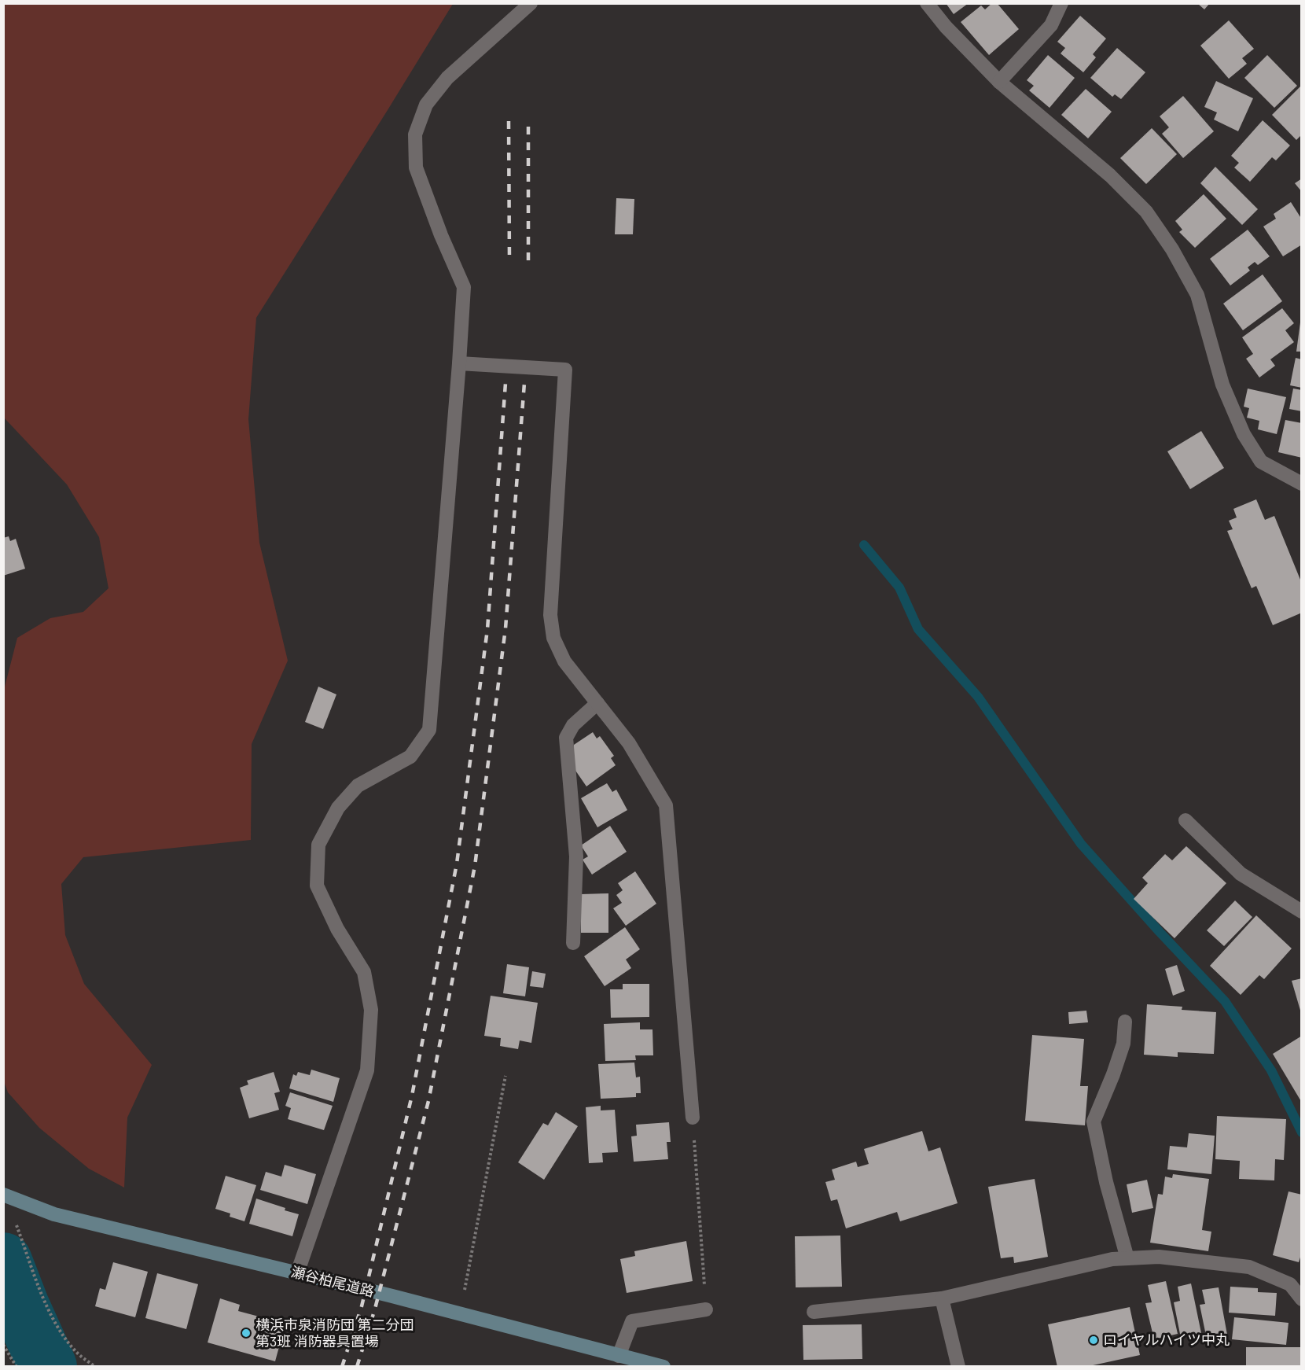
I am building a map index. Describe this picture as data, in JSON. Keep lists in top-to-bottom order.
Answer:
{
  "streets": {
    "main road": ["瀬谷柏尾道路"]
  },
  "places": ["横浜市泉消防団 第二分団 第3班 消防器具置場", "ロイヤルハイツ中丸"]
}
